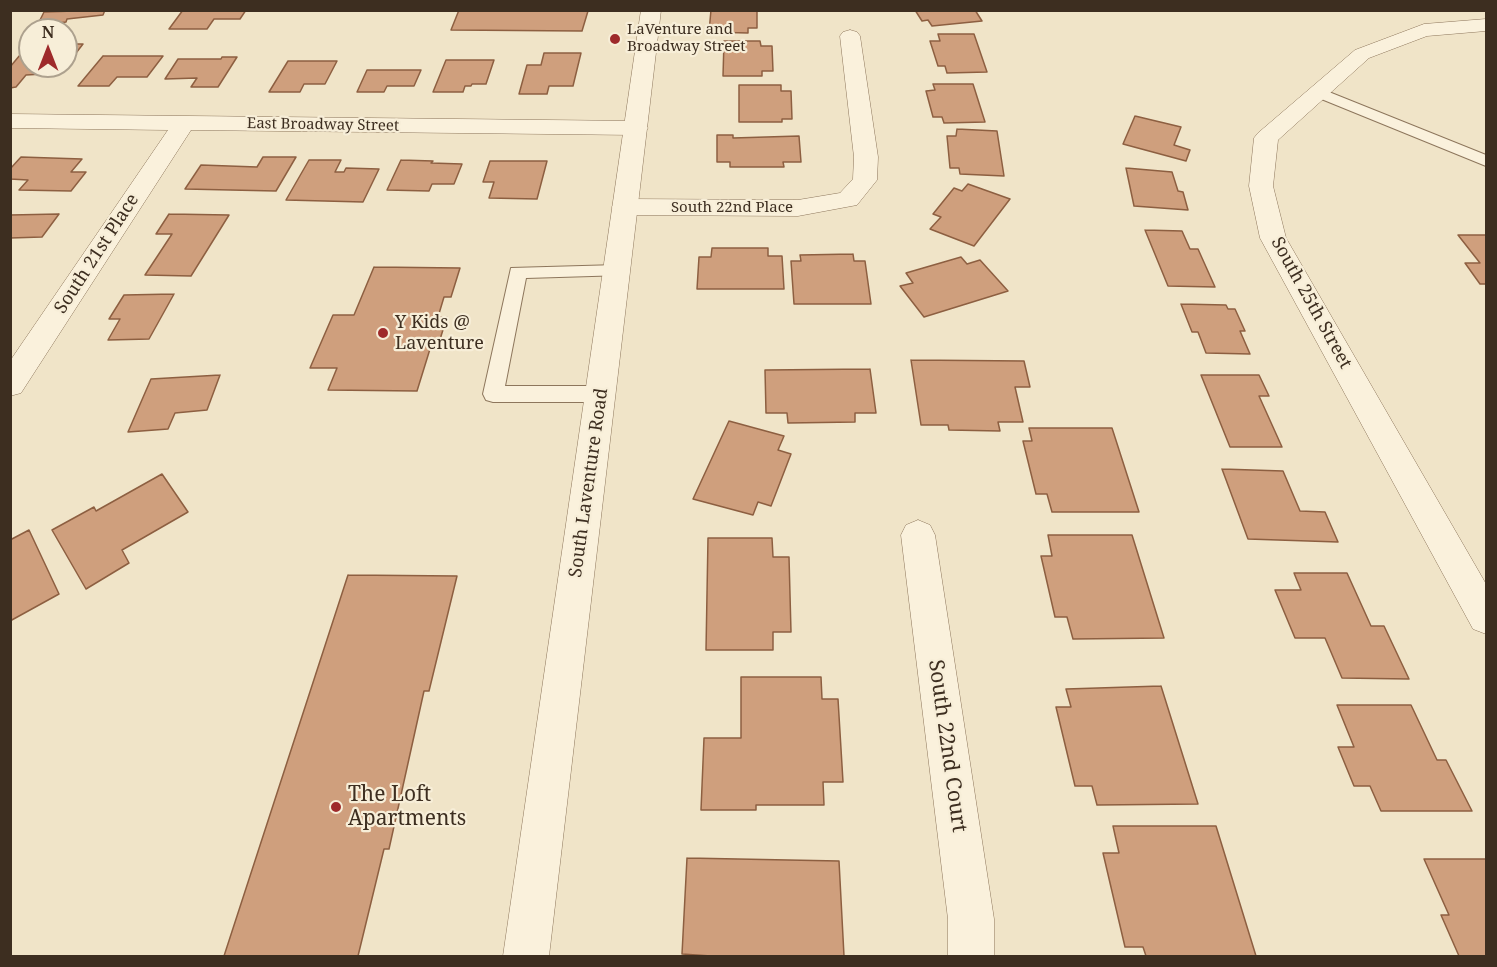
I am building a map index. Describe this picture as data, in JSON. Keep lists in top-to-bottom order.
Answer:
{
  "streets": {
    "street": [
      "East Broadway Street",
      "South 22nd Place",
      "South 21st Place",
      "South 25th Street",
      "South Laventure Road",
      "South 22nd Court"
    ]
  },
  "crossings": [
    ["East Broadway Street", "South 21st Place"],
    ["East Broadway Street", "South Laventure Road"],
    ["South 22nd Place", "South Laventure Road"]
  ],
  "places": ["LaVenture and Broadway Street", "Y Kids @ Laventure", "The Loft Apartments"],
  "north": "top"
}
